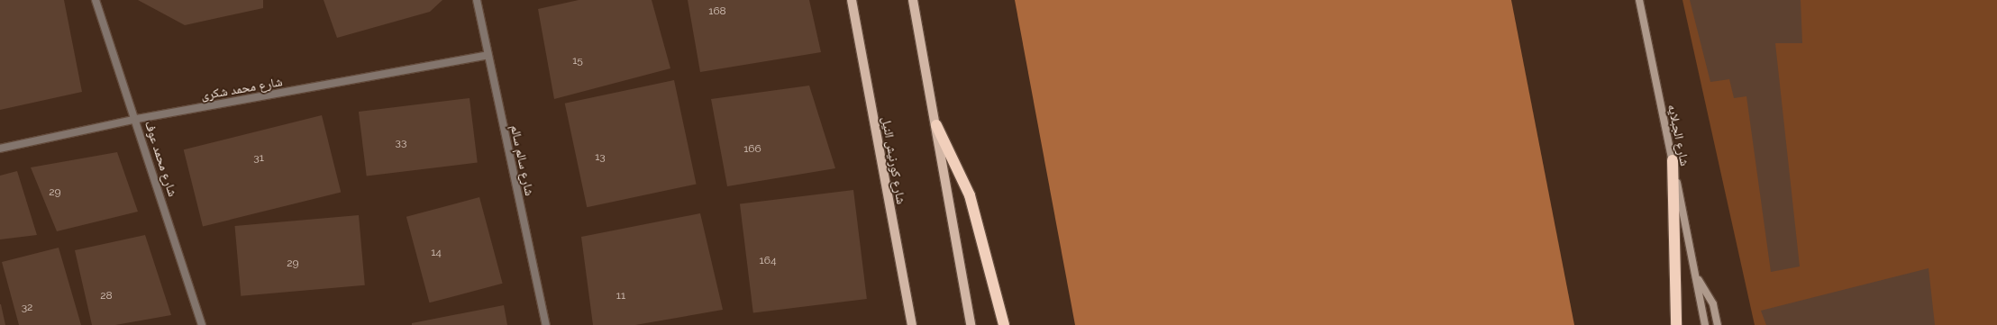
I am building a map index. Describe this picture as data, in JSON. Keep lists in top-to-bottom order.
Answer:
{
  "streets": {
    "main road": ["شارع كورنيش النيل"],
    "street": [
      "شارع محمد شكرى",
      "شارع الجبلايه",
      "شارع محمد عوف",
      "شارع سالم سالم"
    ]
  },
  "crossings": [
    ["شارع محمد شكرى", "شارع محمد عوف"],
    ["شارع محمد شكرى", "شارع سالم سالم"]
  ],
  "house_numbers": [
    "168",
    "15",
    "33",
    "166",
    "13",
    "31",
    "29",
    "14",
    "164",
    "29",
    "28",
    "11",
    "32"
  ]
}
